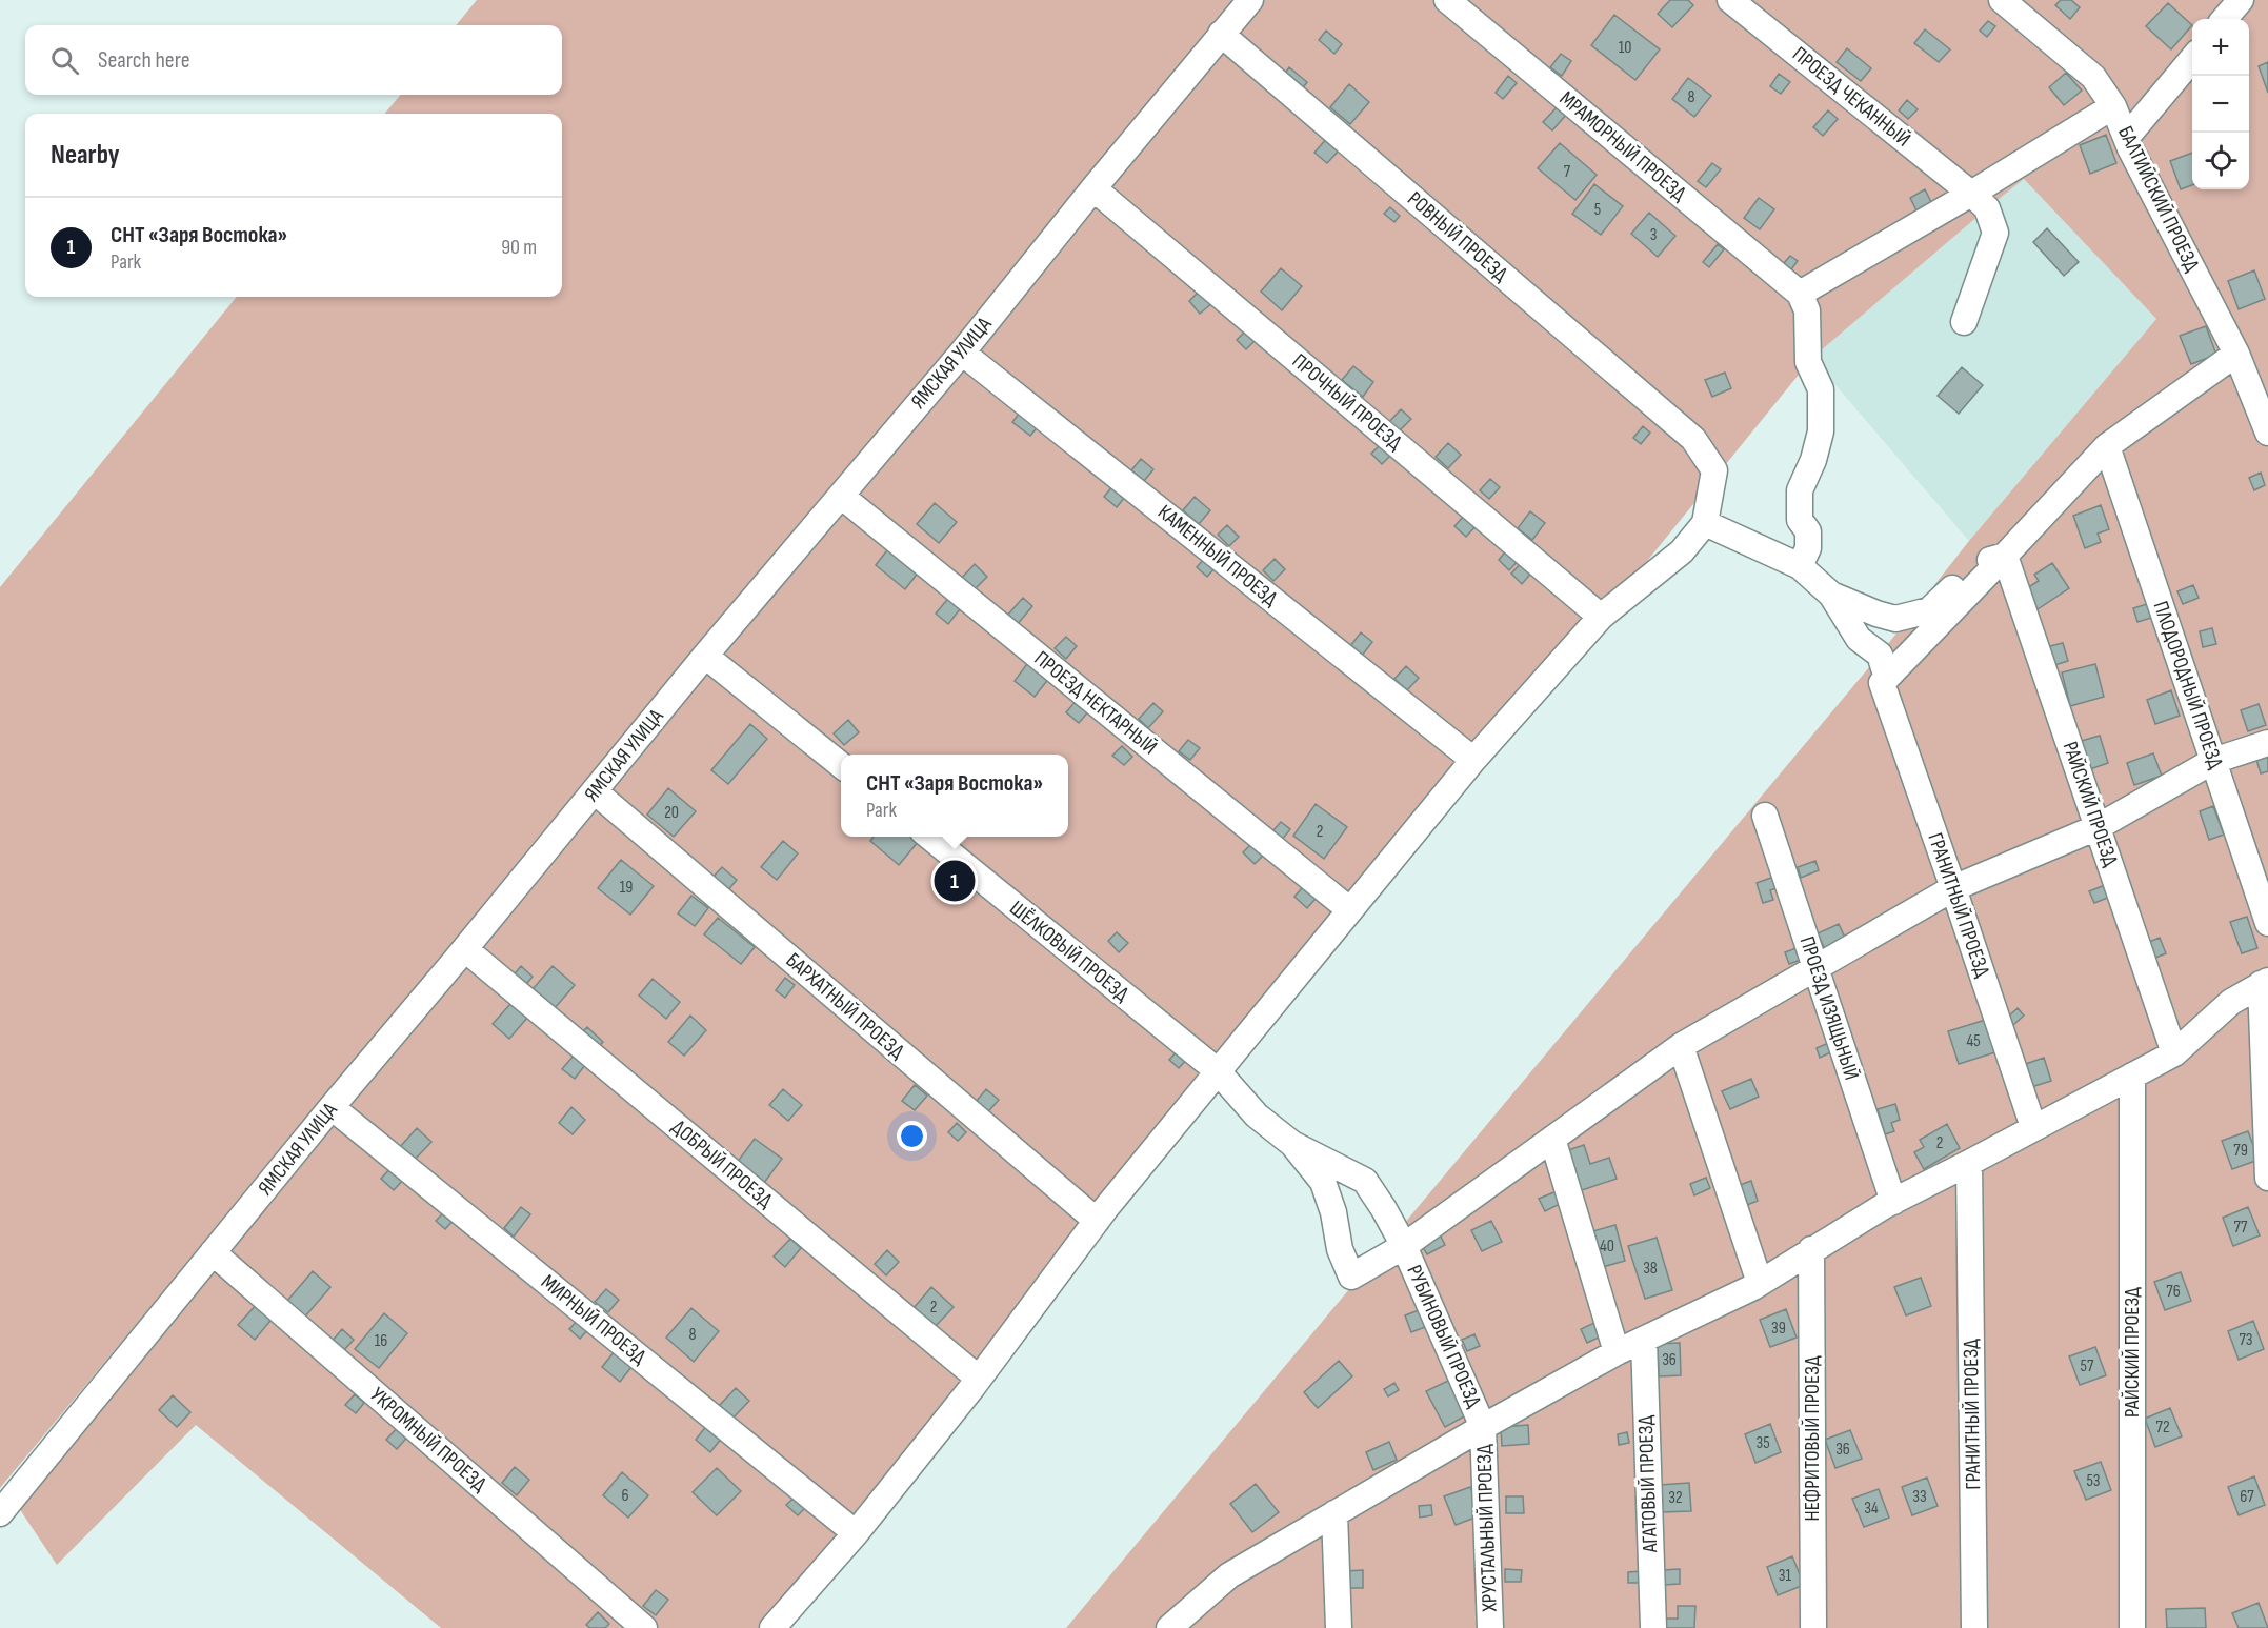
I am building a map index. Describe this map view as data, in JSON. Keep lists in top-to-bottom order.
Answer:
{
  "streets": {
    "street": [
      "ПРОЕЗД ЧЕКАННЫЙ",
      "МРАМОРНЫЙ ПРОЕЗД",
      "БАЛТИЙСКИЙ ПРОЕЗД",
      "РОВНЫЙ ПРОЕЗД",
      "ЯМСКАЯ УЛИЦА",
      "ПРОЧНЫЙ ПРОЕЗД",
      "КАМЕННЫЙ ПРОЕЗД",
      "ПЛОДОРОДНЫЙ ПРОЕЗД",
      "ПРОЕЗД НЕКТАРНЫЙ",
      "РАЙСКИЙ ПРОЕЗД",
      "ГРАНИТНЫЙ ПРОЕЗД",
      "ШЁЛКОВЫЙ ПРОЕЗД",
      "БАРХАТНЫЙ ПРОЕЗД",
      "ПРОЕЗД ИЗЯЩЬНЫЙ",
      "ДОБРЫЙ ПРОЕЗД",
      "МИРНЫЙ ПРОЕЗД",
      "РУБИНОВЫЙ ПРОЕЗД",
      "НЕФРИТОВЫЙ ПРОЕЗД",
      "УКРОМНЫЙ ПРОЕЗД",
      "АГАТОВЫЙ ПРОЕЗД",
      "ХРУСТАЛЬНЫЙ ПРОЕЗД"
    ]
  },
  "crossings": [
    ["РОВНЫЙ ПРОЕЗД", "ЯМСКАЯ УЛИЦА"],
    ["ЯМСКАЯ УЛИЦА", "ПРОЧНЫЙ ПРОЕЗД"],
    ["ЯМСКАЯ УЛИЦА", "КАМЕННЫЙ ПРОЕЗД"],
    ["ЯМСКАЯ УЛИЦА", "ПРОЕЗД НЕКТАРНЫЙ"],
    ["ЯМСКАЯ УЛИЦА", "БАРХАТНЫЙ ПРОЕЗД"],
    ["ЯМСКАЯ УЛИЦА", "ДОБРЫЙ ПРОЕЗД"],
    ["ЯМСКАЯ УЛИЦА", "МИРНЫЙ ПРОЕЗД"],
    ["ЯМСКАЯ УЛИЦА", "УКРОМНЫЙ ПРОЕЗД"],
    ["ШЁЛКОВЫЙ ПРОЕЗД", "РУБИНОВЫЙ ПРОЕЗД"],
    ["РУБИНОВЫЙ ПРОЕЗД", "ХРУСТАЛЬНЫЙ ПРОЕЗД"]
  ],
  "house_numbers": [
    "10",
    "8",
    "7",
    "5",
    "3",
    "20",
    "2",
    "19",
    "45",
    "2",
    "79",
    "77",
    "40",
    "38",
    "76",
    "2",
    "39",
    "8",
    "73",
    "16",
    "36",
    "57",
    "72",
    "35",
    "36",
    "53",
    "6",
    "33",
    "67",
    "32",
    "34",
    "31"
  ],
  "page": {
    "map_buttons": ["+", "−"],
    "search": "Search here",
    "heading": "Nearby",
    "list": [
      {
        "mark": "1",
        "name": "СНТ «Заря Востока»",
        "note": "Park",
        "value": "90 m"
      }
    ],
    "popup": ["СНТ «Заря Востока»", "Park"],
    "pins": "1"
  }
}
